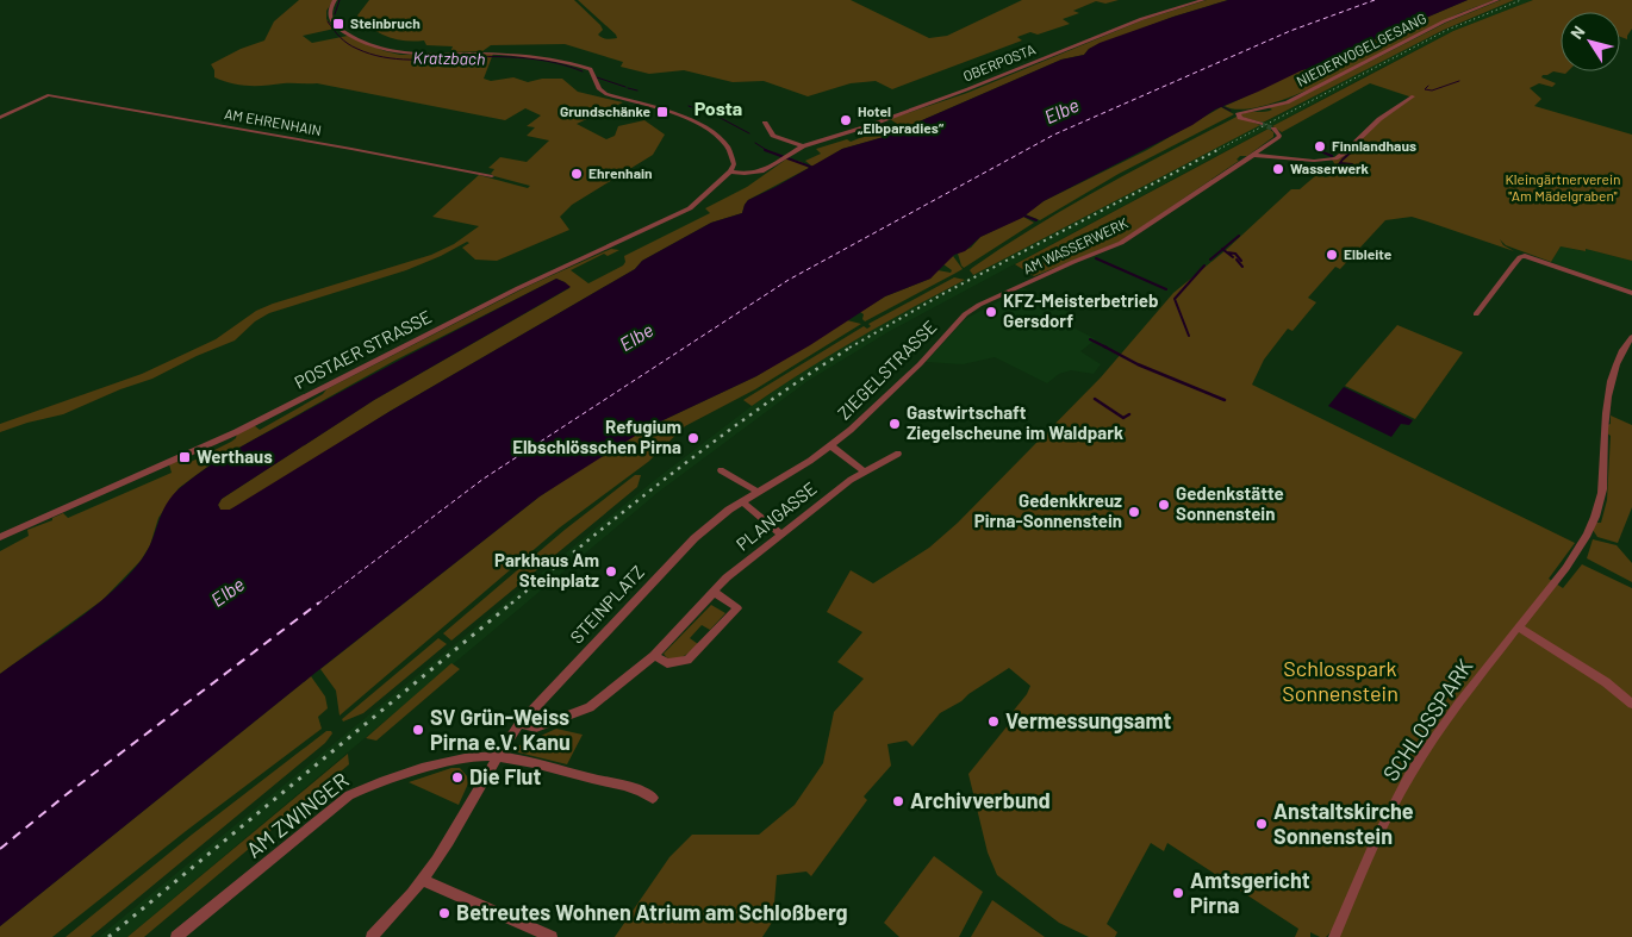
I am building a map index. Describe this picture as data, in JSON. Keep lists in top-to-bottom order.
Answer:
{
  "streets": {
    "street": [
      "NIEDERVOGELGESANG",
      "OBERPOSTA",
      "AM EHRENHAIN",
      "AM WASSERWERK",
      "POSTAER STRASSE",
      "ZIEGELSTRASSE",
      "PLANGASSE",
      "STEINPLATZ",
      "SCHLOSSPARK",
      "AM ZWINGER"
    ]
  },
  "crossings": [
    ["OBERPOSTA", "POSTAER STRASSE"],
    ["AM WASSERWERK", "ZIEGELSTRASSE"],
    ["ZIEGELSTRASSE", "STEINPLATZ"],
    ["PLANGASSE", "STEINPLATZ"],
    ["STEINPLATZ", "AM ZWINGER"]
  ],
  "districts": ["Posta"],
  "water": ["Kratzbach", "Elbe"],
  "parks": ["Kleingärtnerverein \"Am Mädelgraben\"", "Schlosspark Sonnenstein"],
  "places": {
    "transit": ["Steinbruch", "Grundschänke", "Werthaus"],
    "other": [
      "Hotel „Elbparadies“",
      "Finnlandhaus",
      "Wasserwerk",
      "Ehrenhain",
      "Elbleite",
      "KFZ-Meisterbetrieb Gersdorf",
      "Gastwirtschaft Ziegelscheune im Waldpark",
      "Refugium Elbschlösschen Pirna",
      "Gedenkstätte Sonnenstein",
      "Gedenkkreuz Pirna-Sonnenstein",
      "Parkhaus Am Steinplatz",
      "Vermessungsamt",
      "SV Grün-Weiss Pirna e.V. Kanu",
      "Die Flut",
      "Archivverbund",
      "Anstaltskirche Sonnenstein",
      "Amtsgericht Pirna",
      "Betreutes Wohnen Atrium am Schloßberg"
    ]
  },
  "north": "top left"
}
